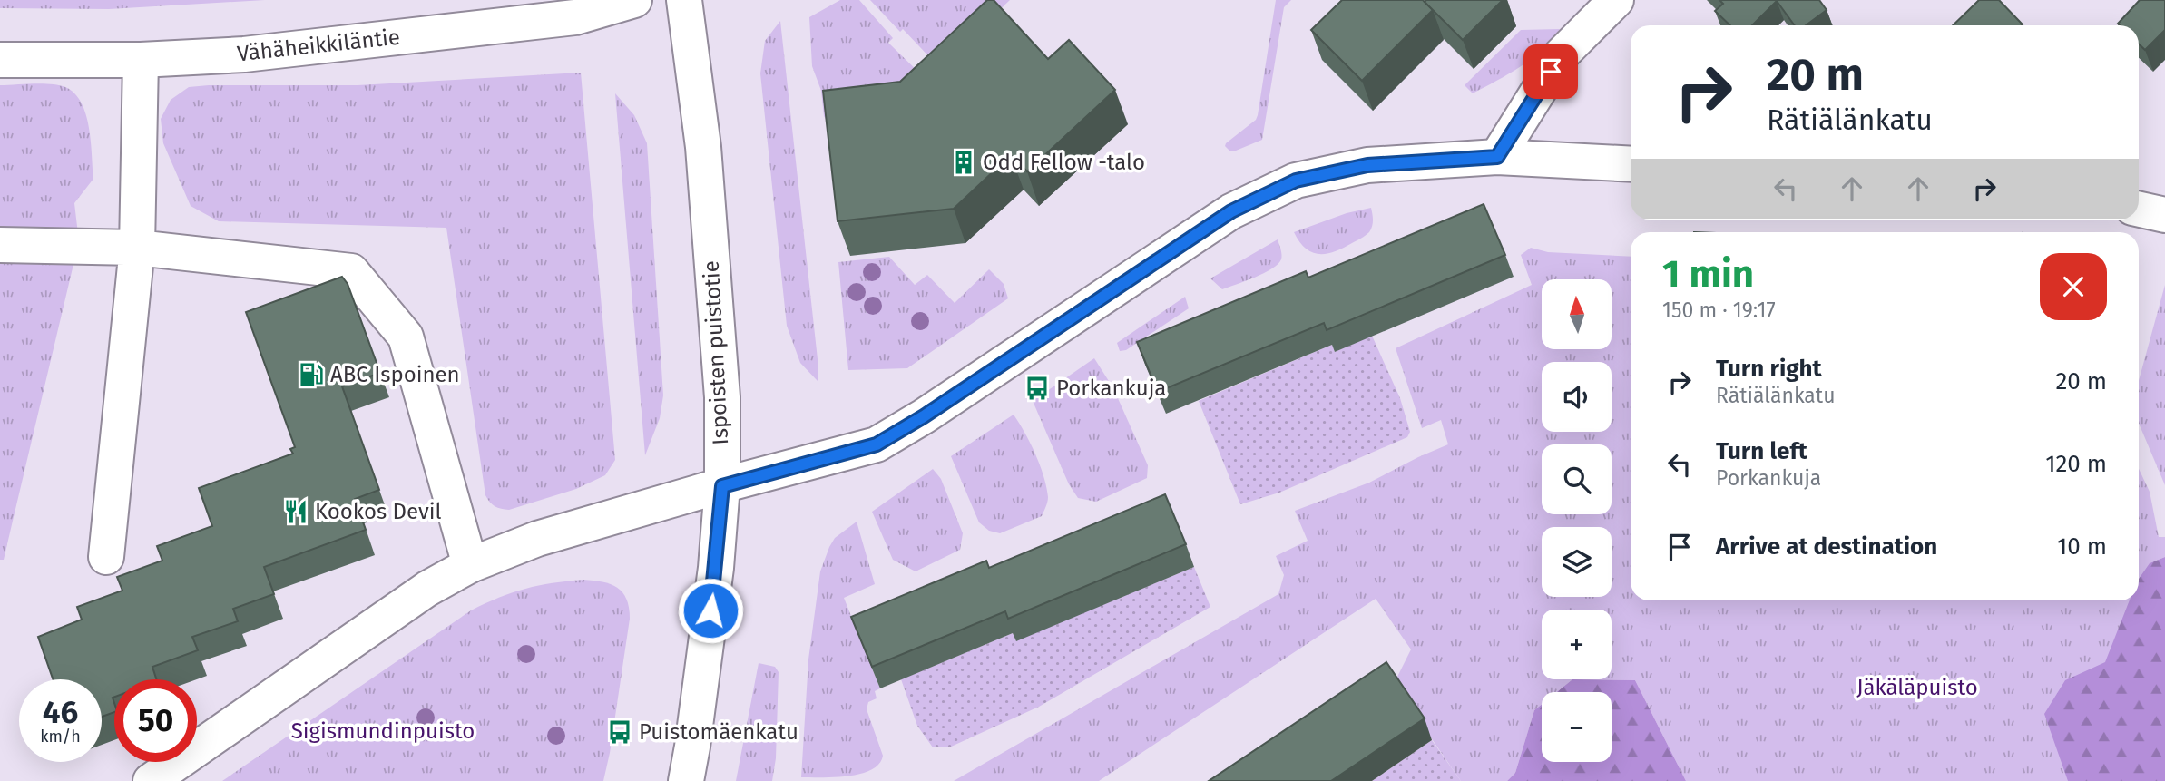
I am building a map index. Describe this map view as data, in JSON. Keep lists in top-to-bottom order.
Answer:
{
  "streets": {
    "street": ["Vähäheikkiläntie", "Ispoisten puistotie"]
  },
  "parks": ["Jäkäläpuisto", "Sigismundinpuisto"],
  "places": {
    "building": ["Odd Fellow -talo"],
    "fuel station": ["ABC Ispoinen"],
    "bus stop": ["Porkankuja", "Puistomäenkatu"],
    "restaurant": ["Kookos Devil"]
  },
  "north": "top",
  "page": {
    "turn": ["20 m", "Rätiälänkatu"],
    "heading": ["1 min", "150 m · 19:17"],
    "map_buttons": ["+", "−"],
    "list": [
      {
        "name": "Turn right",
        "note": "Rätiälänkatu",
        "value": "20 m"
      },
      {
        "name": "Turn left",
        "note": "Porkankuja",
        "value": "120 m"
      },
      {
        "name": "Arrive at destination",
        "value": "10 m"
      }
    ],
    "speed": "46 km/h",
    "limit": "50"
  }
}
